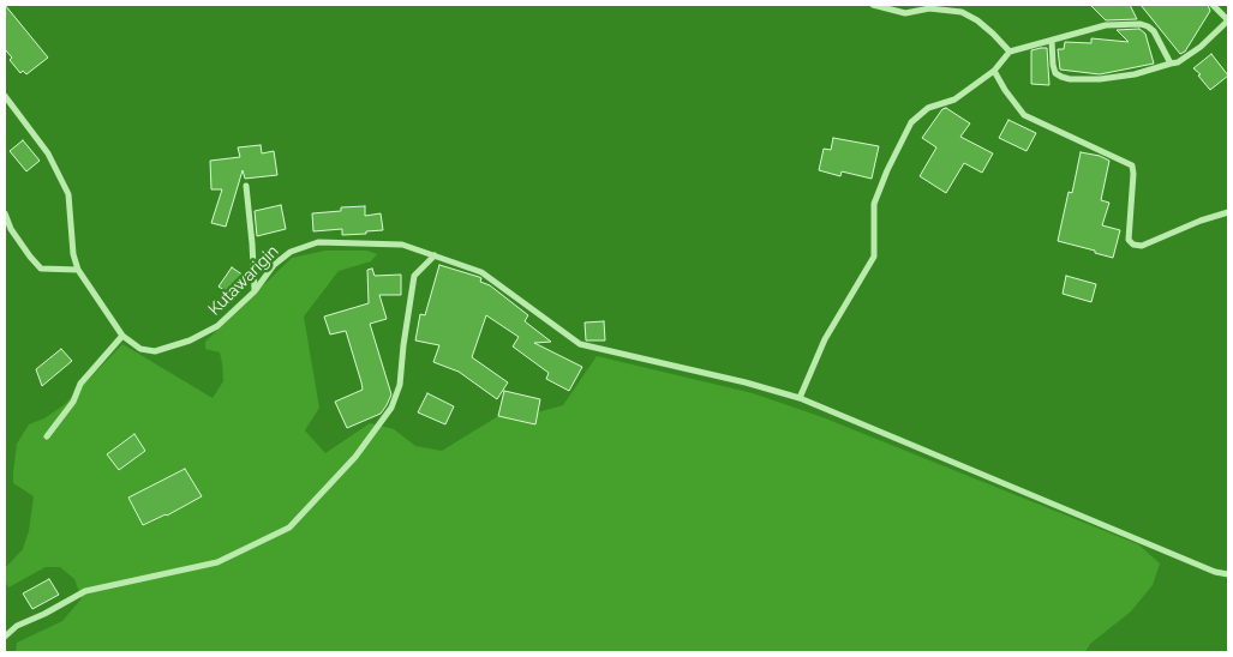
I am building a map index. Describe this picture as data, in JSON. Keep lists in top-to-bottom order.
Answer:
{
  "streets": {
    "street": ["Kutawarigin"]
  }
}
